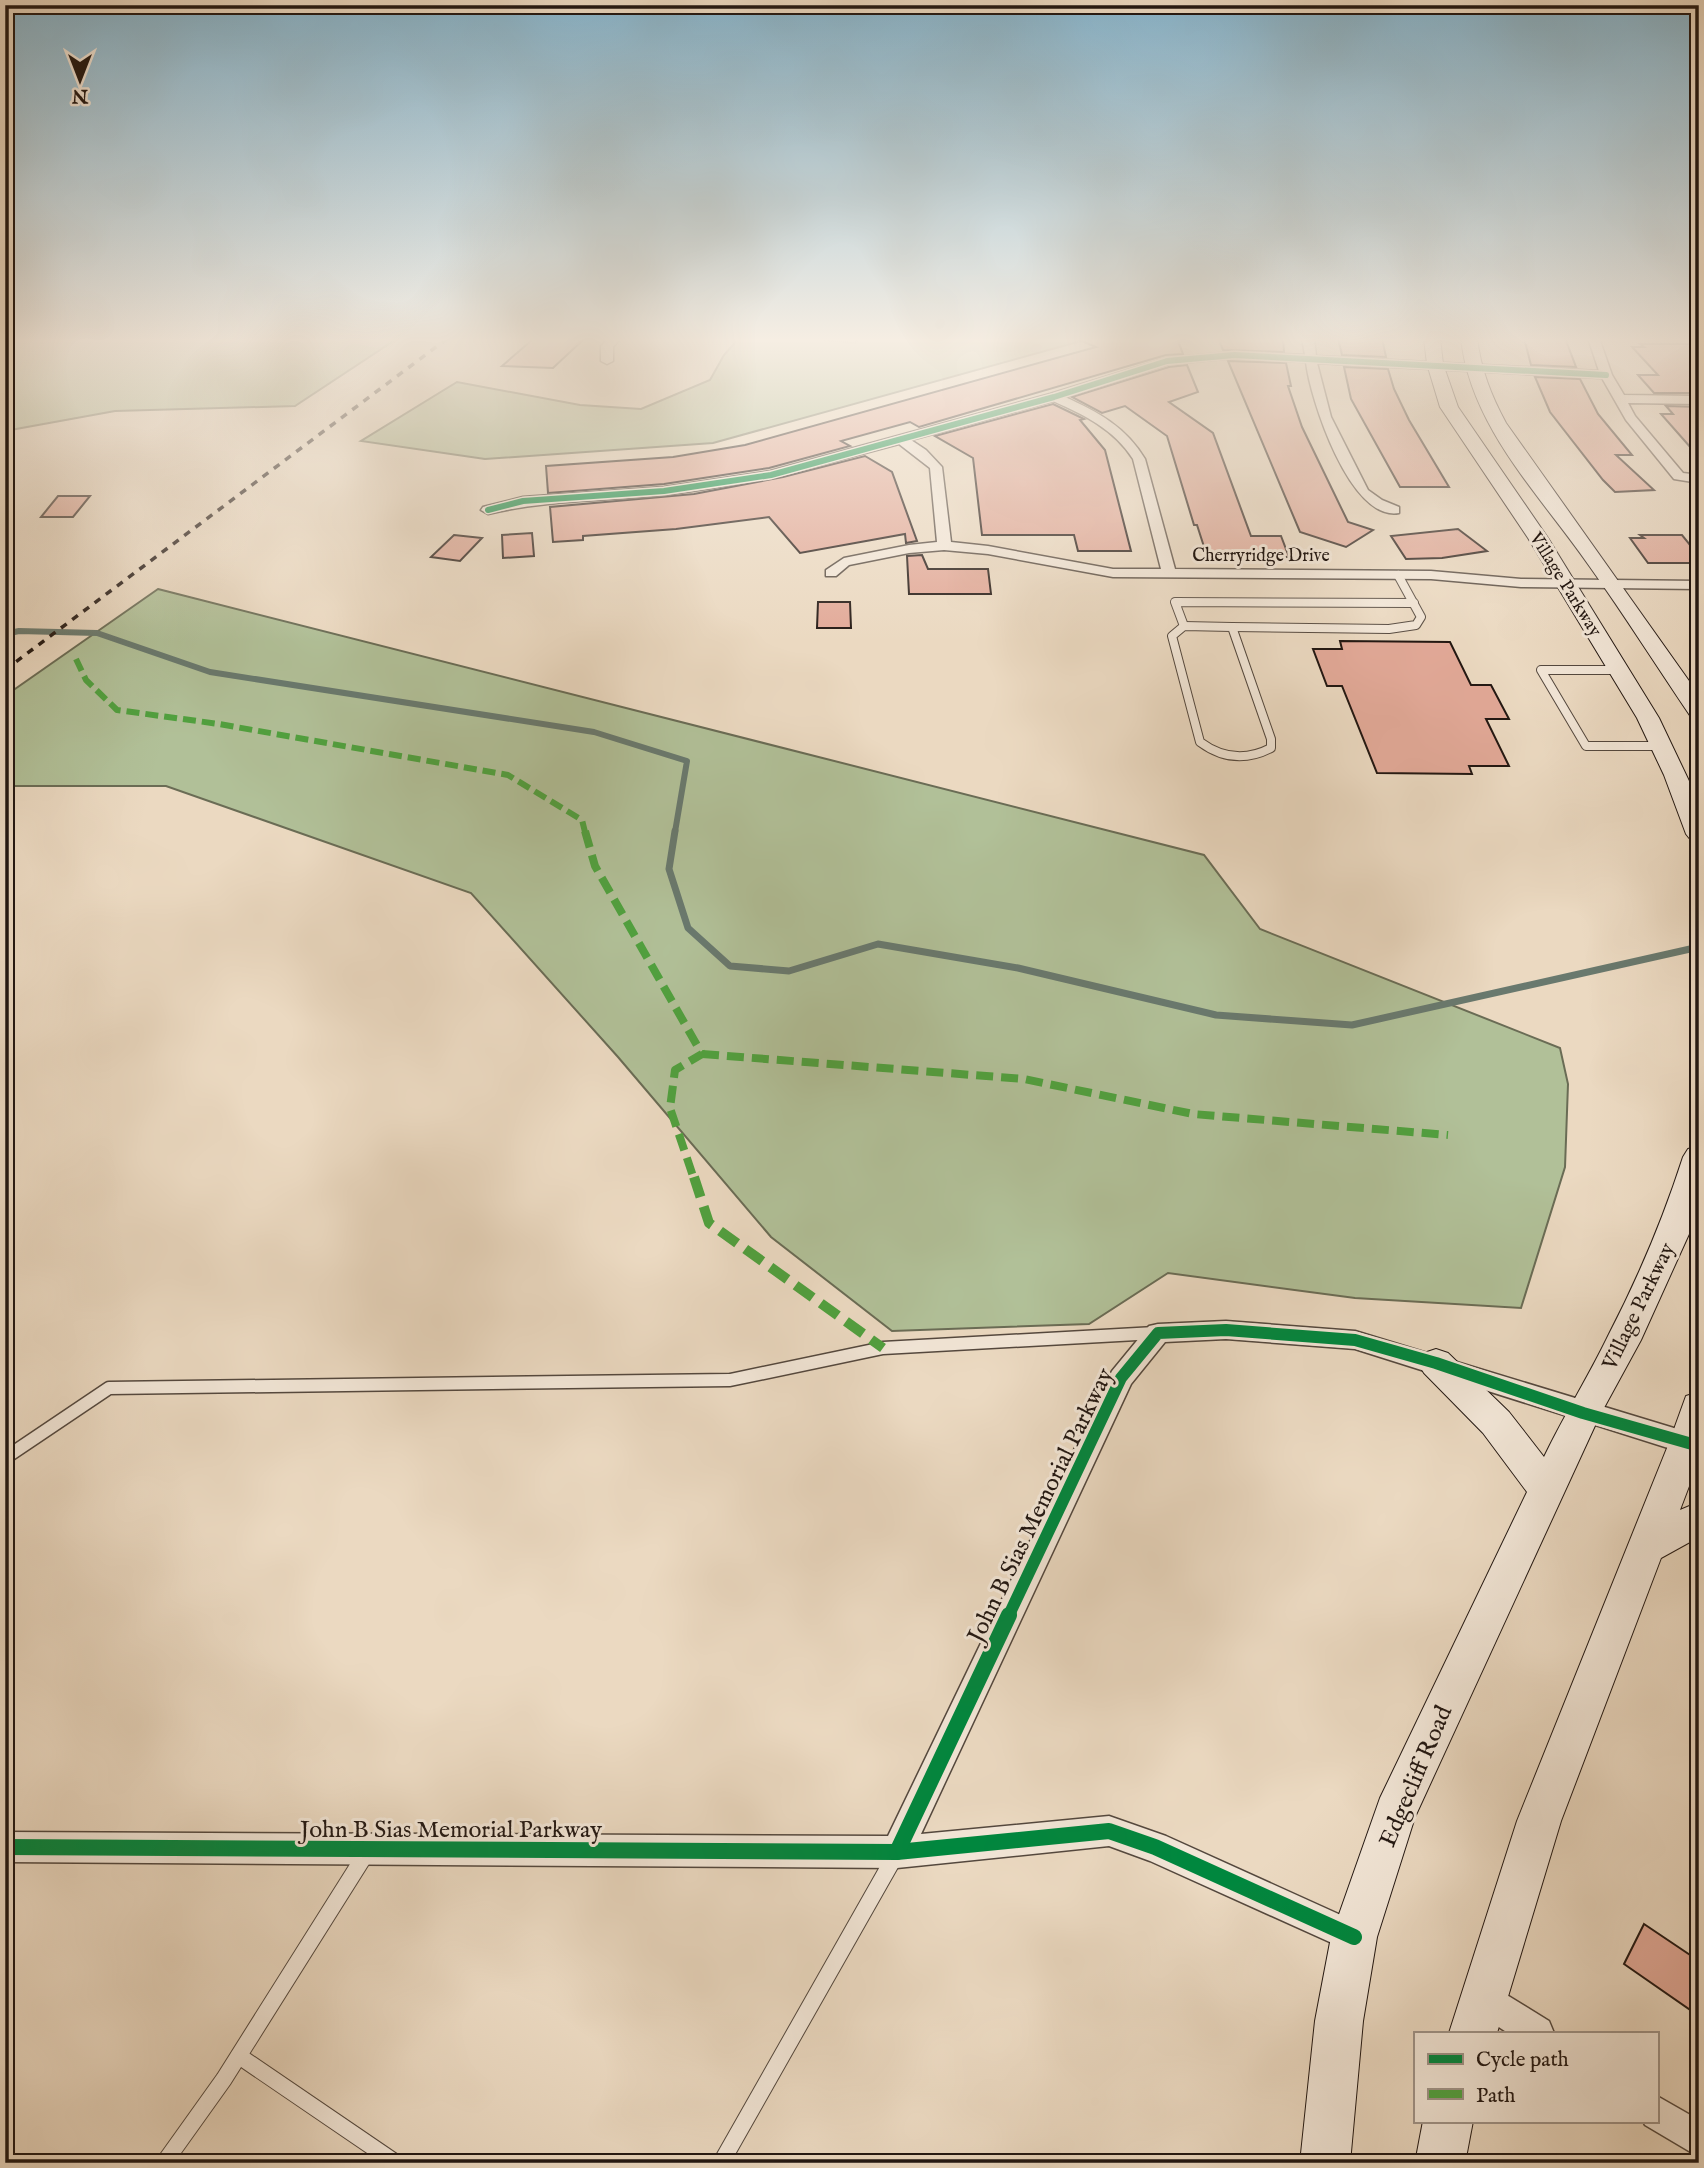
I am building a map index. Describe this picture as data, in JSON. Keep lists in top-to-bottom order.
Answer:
{
  "streets": {
    "main road": ["Village Parkway", "Edgecliff Road"],
    "street": ["Cherryridge Drive", "John B Sias Memorial Parkway"]
  },
  "crossings": [
    ["Cherryridge Drive", "Village Parkway"],
    ["Village Parkway", "Edgecliff Road"],
    ["John B Sias Memorial Parkway", "Edgecliff Road"]
  ],
  "legend": ["Cycle path", "Path"],
  "north": "bottom"
}
